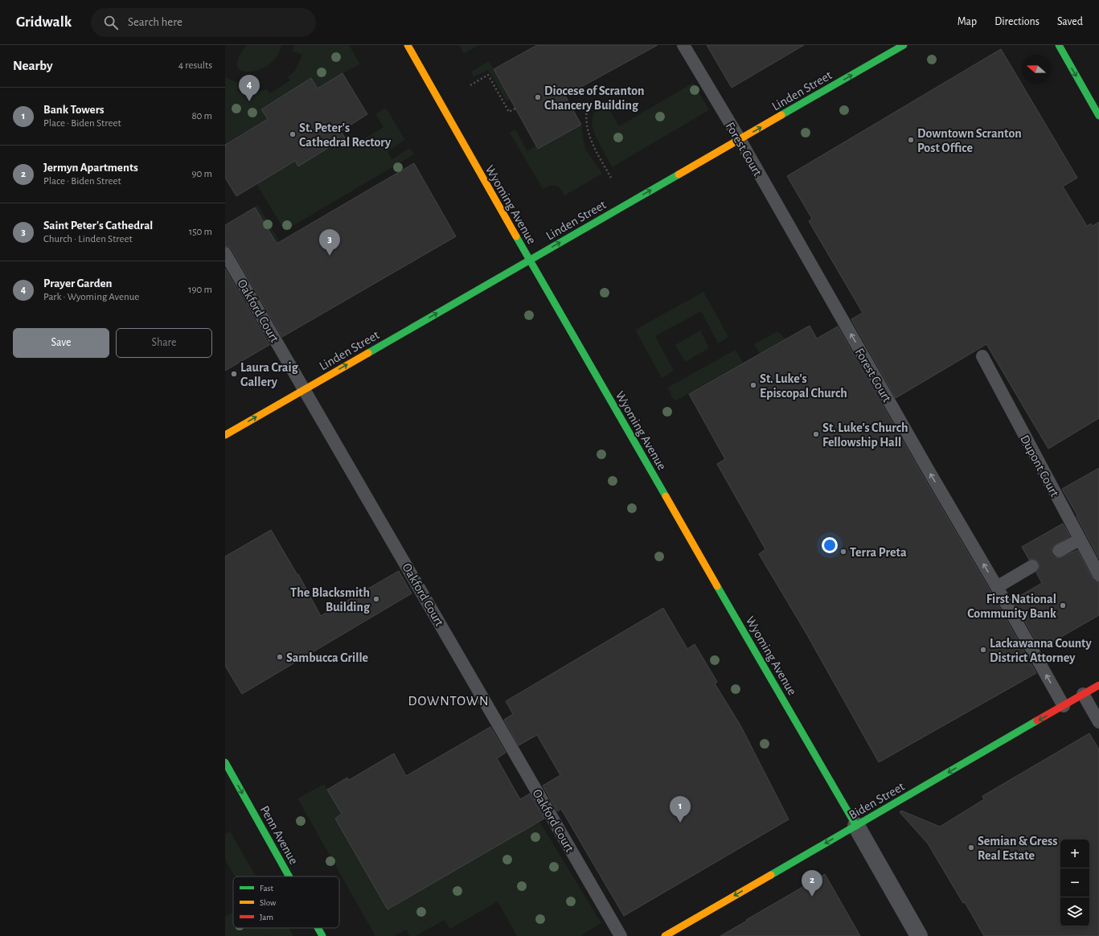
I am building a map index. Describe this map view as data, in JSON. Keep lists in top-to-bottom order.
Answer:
{
  "streets": {
    "main road": [
      "Linden Street",
      "Wyoming Avenue",
      "Biden Street",
      "Penn Avenue"
    ],
    "lane": ["Forest Court", "Oakford Court", "Dupont Court"]
  },
  "crossings": [
    ["Linden Street", "Forest Court"],
    ["Linden Street", "Wyoming Avenue"],
    ["Linden Street", "Oakford Court"],
    ["Forest Court", "Biden Street"],
    ["Wyoming Avenue", "Biden Street"]
  ],
  "one_way": [
    "Linden Street",
    "Forest Court",
    "Biden Street",
    "Penn Avenue"
  ],
  "districts": ["DOWNTOWN"],
  "places": [
    "Diocese of Scranton Chancery Building",
    "St. Peter's Cathedral Rectory",
    "Downtown Scranton Post Office",
    "Laura Craig Gallery",
    "St. Luke's Episcopal Church",
    "St. Luke's Church Fellowship Hall",
    "Terra Preta",
    "The Blacksmith Building",
    "First National Community Bank",
    "Lackawanna County District Attorney",
    "Sambucca Grille",
    "Semian & Gress Real Estate"
  ],
  "legend": ["Fast", "Slow", "Jam"],
  "north": "left",
  "page": {
    "header": "Gridwalk",
    "search": "Search here",
    "nav": ["Map", "Directions", "Saved"],
    "heading": ["Nearby", "4 results"],
    "pins": [
      "4",
      "3",
      "1",
      "2"
    ],
    "list": [
      {
        "mark": "1",
        "name": "Bank Towers",
        "note": "Place · Biden Street",
        "value": "80 m"
      },
      {
        "mark": "2",
        "name": "Jermyn Apartments",
        "note": "Place · Biden Street",
        "value": "90 m"
      },
      {
        "mark": "3",
        "name": "Saint Peter's Cathedral",
        "note": "Church · Linden Street",
        "value": "150 m"
      },
      {
        "mark": "4",
        "name": "Prayer Garden",
        "note": "Park · Wyoming Avenue",
        "value": "190 m"
      }
    ],
    "buttons": ["Save", "Share"],
    "map_buttons": ["+", "−"]
  }
}
